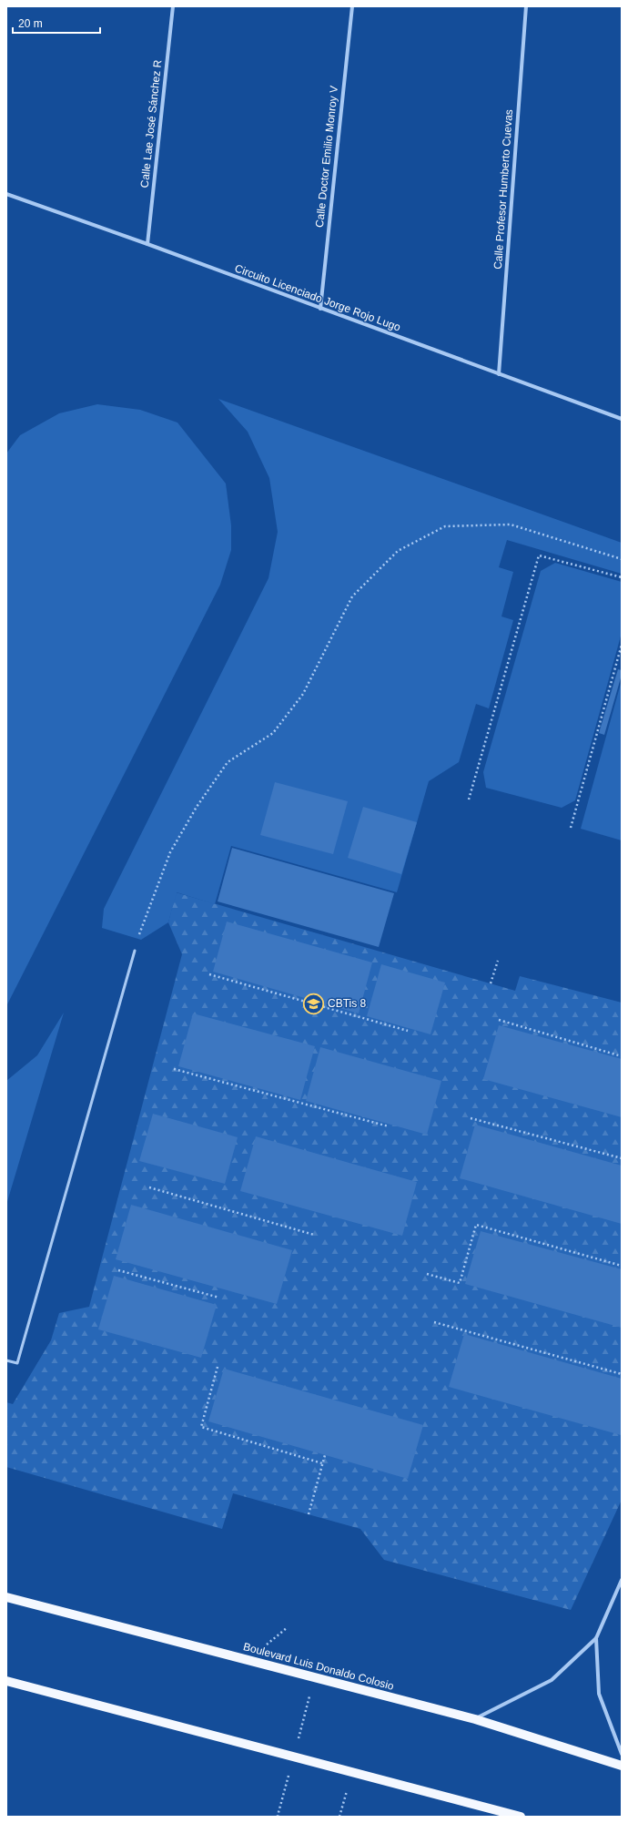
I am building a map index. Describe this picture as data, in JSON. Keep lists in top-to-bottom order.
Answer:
{
  "streets": {
    "main road": ["Boulevard Luis Donaldo Colosio"],
    "street": [
      "Calle Lae José Sánchez R",
      "Calle Doctor Emilio Monroy V",
      "Calle Profesor Humberto Cuevas",
      "Circuito Licenciado Jorge Rojo Lugo"
    ]
  },
  "crossings": [
    ["Calle Lae José Sánchez R", "Circuito Licenciado Jorge Rojo Lugo"],
    ["Calle Doctor Emilio Monroy V", "Circuito Licenciado Jorge Rojo Lugo"],
    ["Calle Profesor Humberto Cuevas", "Circuito Licenciado Jorge Rojo Lugo"]
  ],
  "places": {
    "school or university": ["CBTis 8"]
  },
  "scale_bar": "20 m"
}
